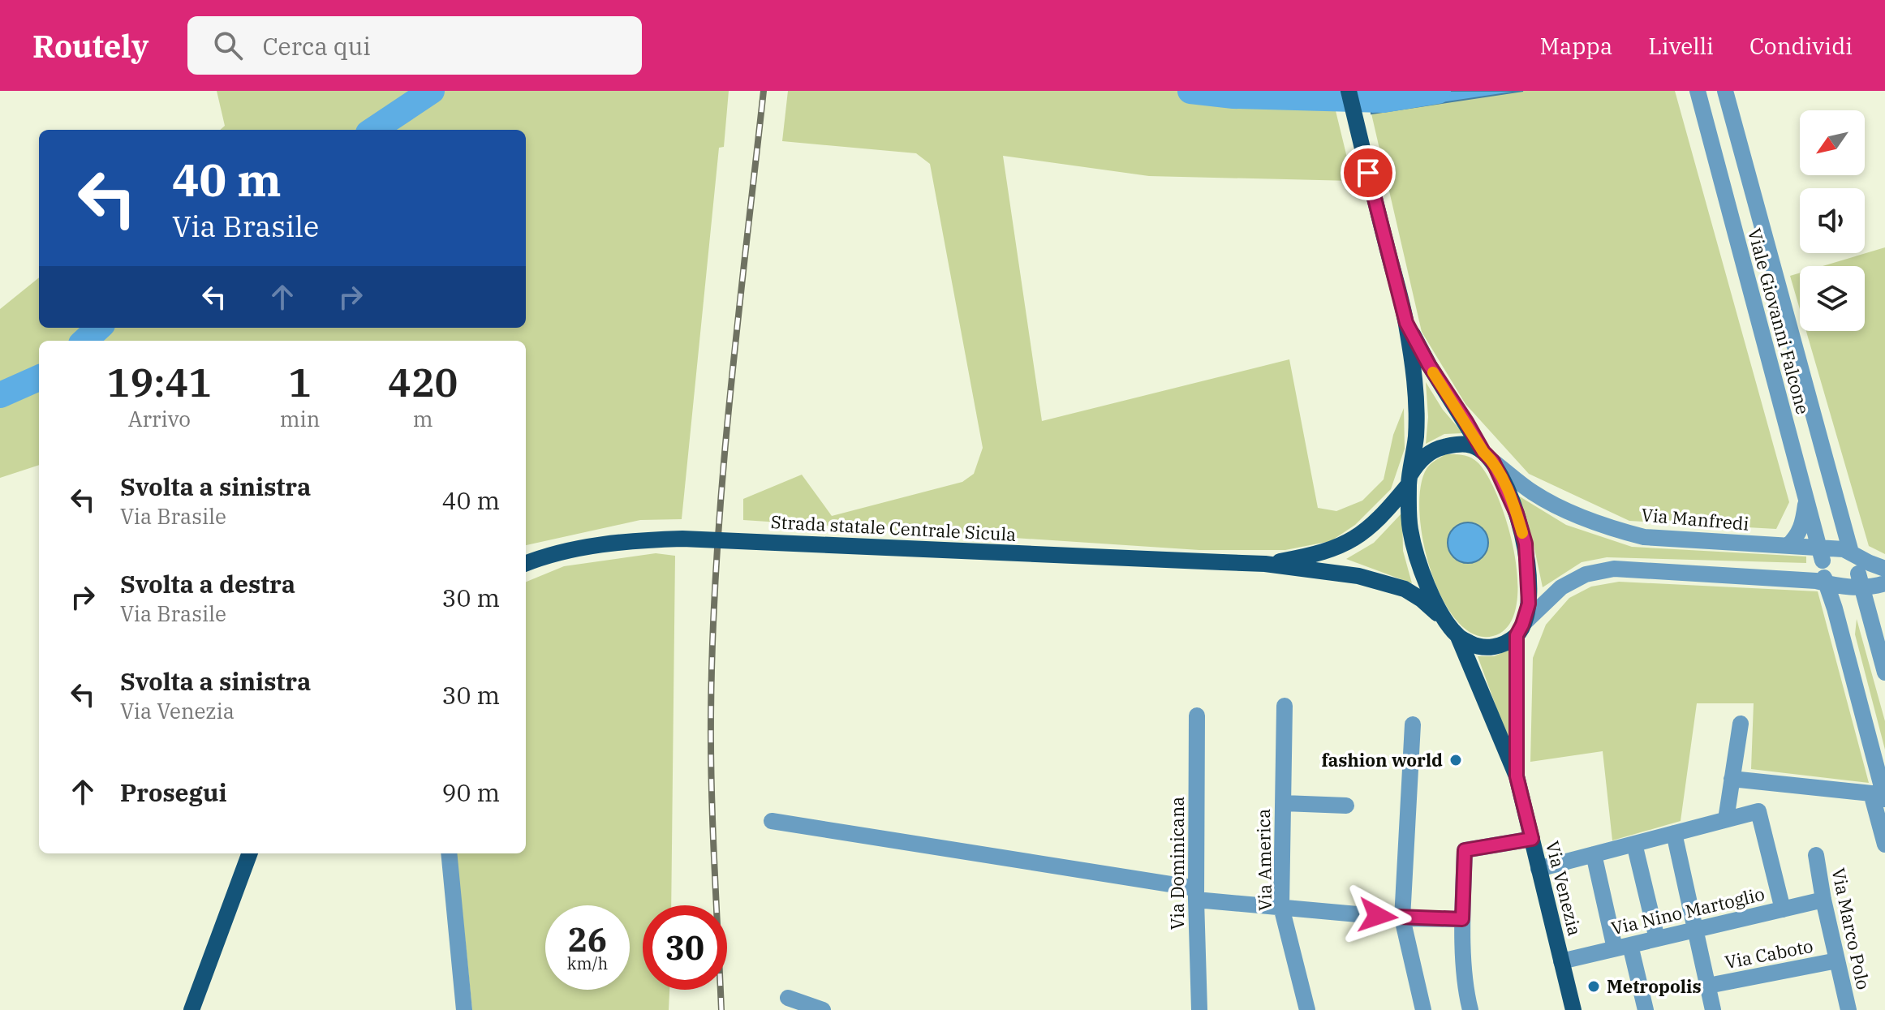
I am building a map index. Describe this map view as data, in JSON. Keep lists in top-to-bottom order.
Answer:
{
  "streets": {
    "main road": ["Strada statale Centrale Sicula", "Via Venezia"],
    "street": [
      "Viale Giovanni Falcone",
      "Via Manfredi",
      "Via America",
      "Via Dominicana",
      "Via Nino Martoglio",
      "Via Marco Polo",
      "Via Caboto"
    ]
  },
  "crossings": [
    ["Viale Giovanni Falcone", "Via Manfredi"],
    ["Via Manfredi", "Strada statale Centrale Sicula"],
    ["Via Manfredi", "Via Venezia"],
    ["Strada statale Centrale Sicula", "Via Venezia"],
    ["Via Venezia", "Via Nino Martoglio"],
    ["Via Nino Martoglio", "Via Marco Polo"],
    ["Via Marco Polo", "Via Caboto"]
  ],
  "places": ["fashion world", "Metropolis"],
  "north": "bottom left",
  "page": {
    "header": "Routely",
    "search": "Cerca qui",
    "nav": ["Mappa", "Livelli", "Condividi"],
    "turn": ["40 m", "Via Brasile"],
    "eta": [
      "19:41",
      "Arrivo",
      "1",
      "min",
      "420",
      "m"
    ],
    "list": [
      {
        "name": "Svolta a sinistra",
        "note": "Via Brasile",
        "value": "40 m"
      },
      {
        "name": "Svolta a destra",
        "note": "Via Brasile",
        "value": "30 m"
      },
      {
        "name": "Svolta a sinistra",
        "note": "Via Venezia",
        "value": "30 m"
      },
      {
        "name": "Prosegui",
        "value": "90 m"
      }
    ],
    "speed": "26 km/h",
    "limit": "30"
  }
}
